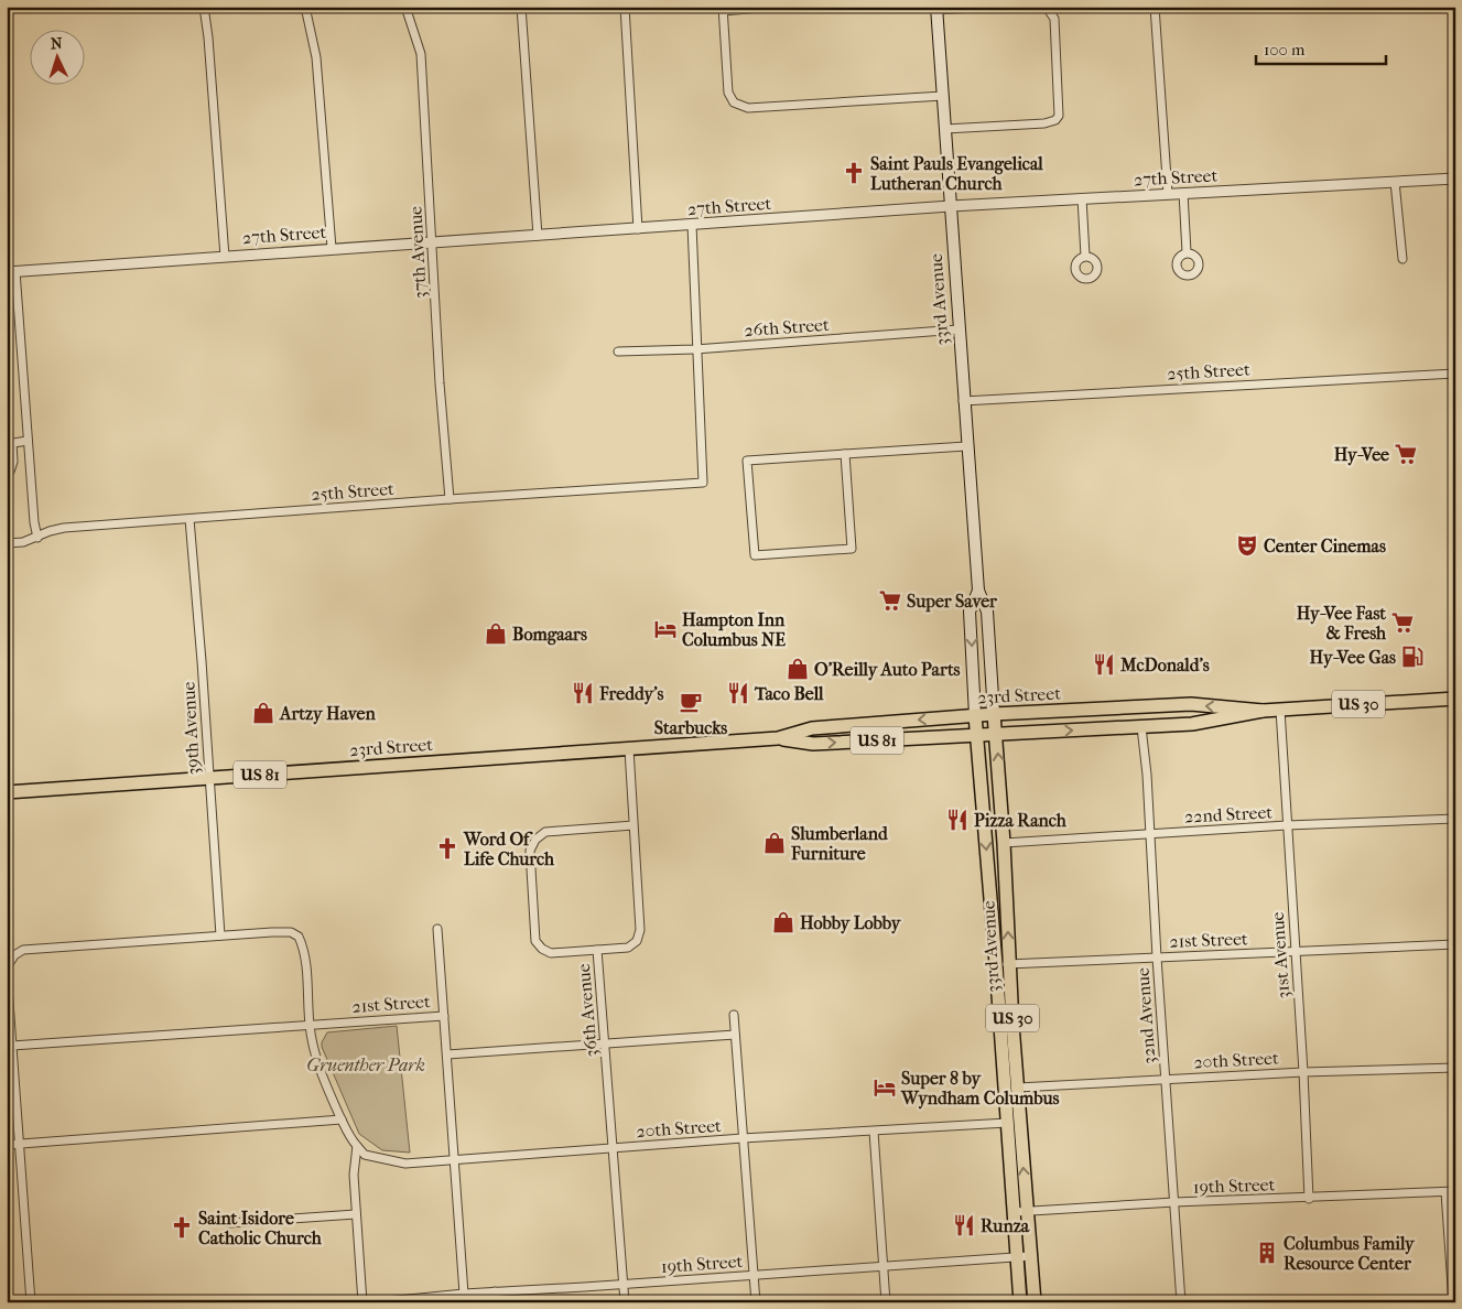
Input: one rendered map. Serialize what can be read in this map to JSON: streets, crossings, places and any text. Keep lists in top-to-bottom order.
{
  "streets": {
    "highway": [
      "33rd Avenue",
      "23rd Street",
      "US 30",
      "US 81"
    ],
    "street": [
      "27th Street",
      "37th Avenue",
      "26th Street",
      "25th Street",
      "39th Avenue",
      "22nd Street",
      "21st Street",
      "31st Avenue",
      "36th Avenue",
      "32nd Avenue",
      "20th Street",
      "19th Street"
    ]
  },
  "crossings": [
    ["27th Street", "37th Avenue"],
    ["27th Street", "33rd Avenue"],
    ["37th Avenue", "25th Street"],
    ["33rd Avenue", "26th Street"],
    ["33rd Avenue", "25th Street"],
    ["33rd Avenue", "23rd Street"],
    ["33rd Avenue", "22nd Street"],
    ["33rd Avenue", "21st Street"],
    ["33rd Avenue", "20th Street"],
    ["33rd Avenue", "19th Street"],
    ["26th Street", "25th Street"],
    ["25th Street", "39th Avenue"],
    ["23rd Street", "39th Avenue"],
    ["23rd Street", "31st Avenue"],
    ["23rd Street", "36th Avenue"],
    ["23rd Street", "32nd Avenue"],
    ["22nd Street", "31st Avenue"],
    ["22nd Street", "32nd Avenue"],
    ["21st Street", "31st Avenue"],
    ["21st Street", "32nd Avenue"],
    ["31st Avenue", "20th Street"],
    ["31st Avenue", "19th Street"],
    ["36th Avenue", "20th Street"],
    ["36th Avenue", "19th Street"],
    ["32nd Avenue", "20th Street"],
    ["32nd Avenue", "19th Street"]
  ],
  "parks": ["Gruenther Park"],
  "places": {
    "church": ["Saint Pauls Evangelical Lutheran Church", "Word Of Life Church", "Saint Isidore Catholic Church"],
    "supermarket": ["Hy-Vee", "Super Saver", "Hy-Vee Fast & Fresh"],
    "theatre": ["Center Cinemas"],
    "hotel": ["Hampton Inn Columbus NE", "Super 8 by Wyndham Columbus"],
    "shop": [
      "Bomgaars",
      "O'Reilly Auto Parts",
      "Artzy Haven",
      "Slumberland Furniture",
      "Hobby Lobby"
    ],
    "fuel station": ["Hy-Vee Gas"],
    "restaurant": [
      "McDonald's",
      "Freddy's",
      "Taco Bell",
      "Pizza Ranch",
      "Runza"
    ],
    "cafe": ["Starbucks"],
    "building": ["Columbus Family Resource Center"]
  },
  "scale_bar": "100 m",
  "north": "top"
}
